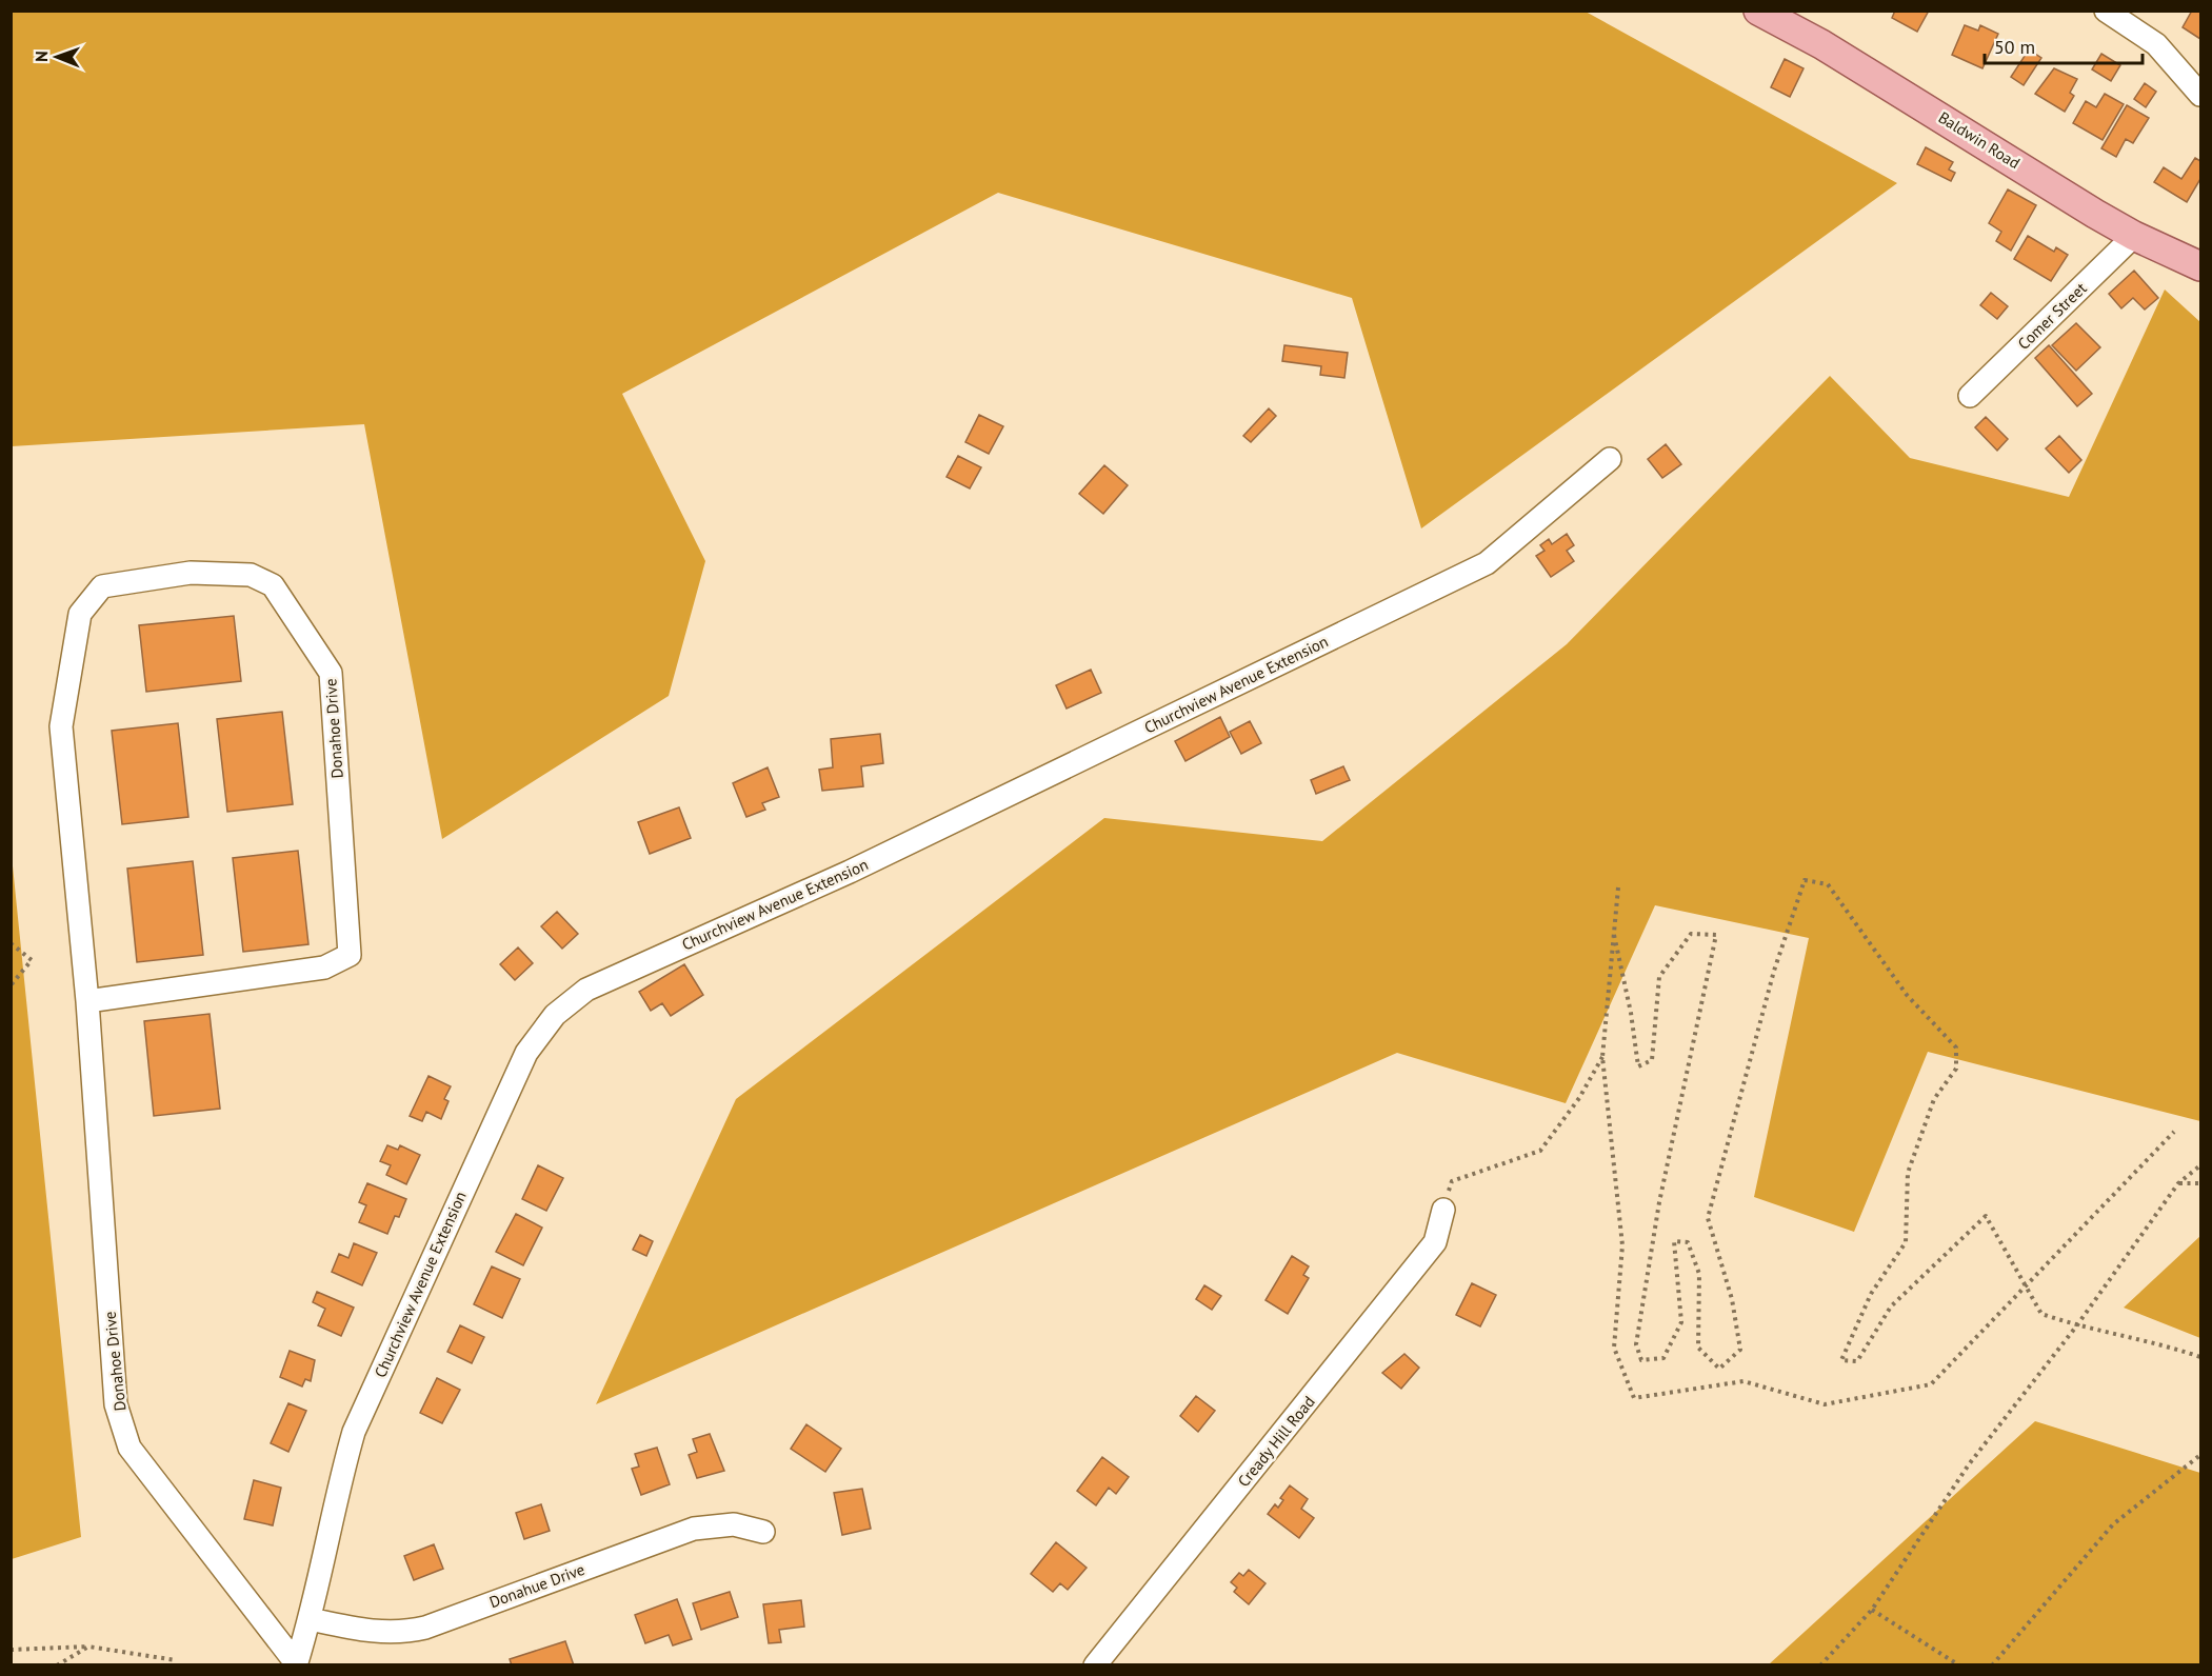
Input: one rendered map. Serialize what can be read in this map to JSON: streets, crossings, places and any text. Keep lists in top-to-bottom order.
{
  "streets": {
    "main road": ["Baldwin Road"],
    "street": [
      "Comer Street",
      "Churchview Avenue Extension",
      "Donahoe Drive",
      "Cready Hill Road",
      "Donahue Drive"
    ]
  },
  "crossings": [
    ["Baldwin Road", "Comer Street"],
    ["Churchview Avenue Extension", "Donahoe Drive"],
    ["Churchview Avenue Extension", "Donahue Drive"]
  ],
  "scale_bar": "50 m",
  "north": "left"
}
